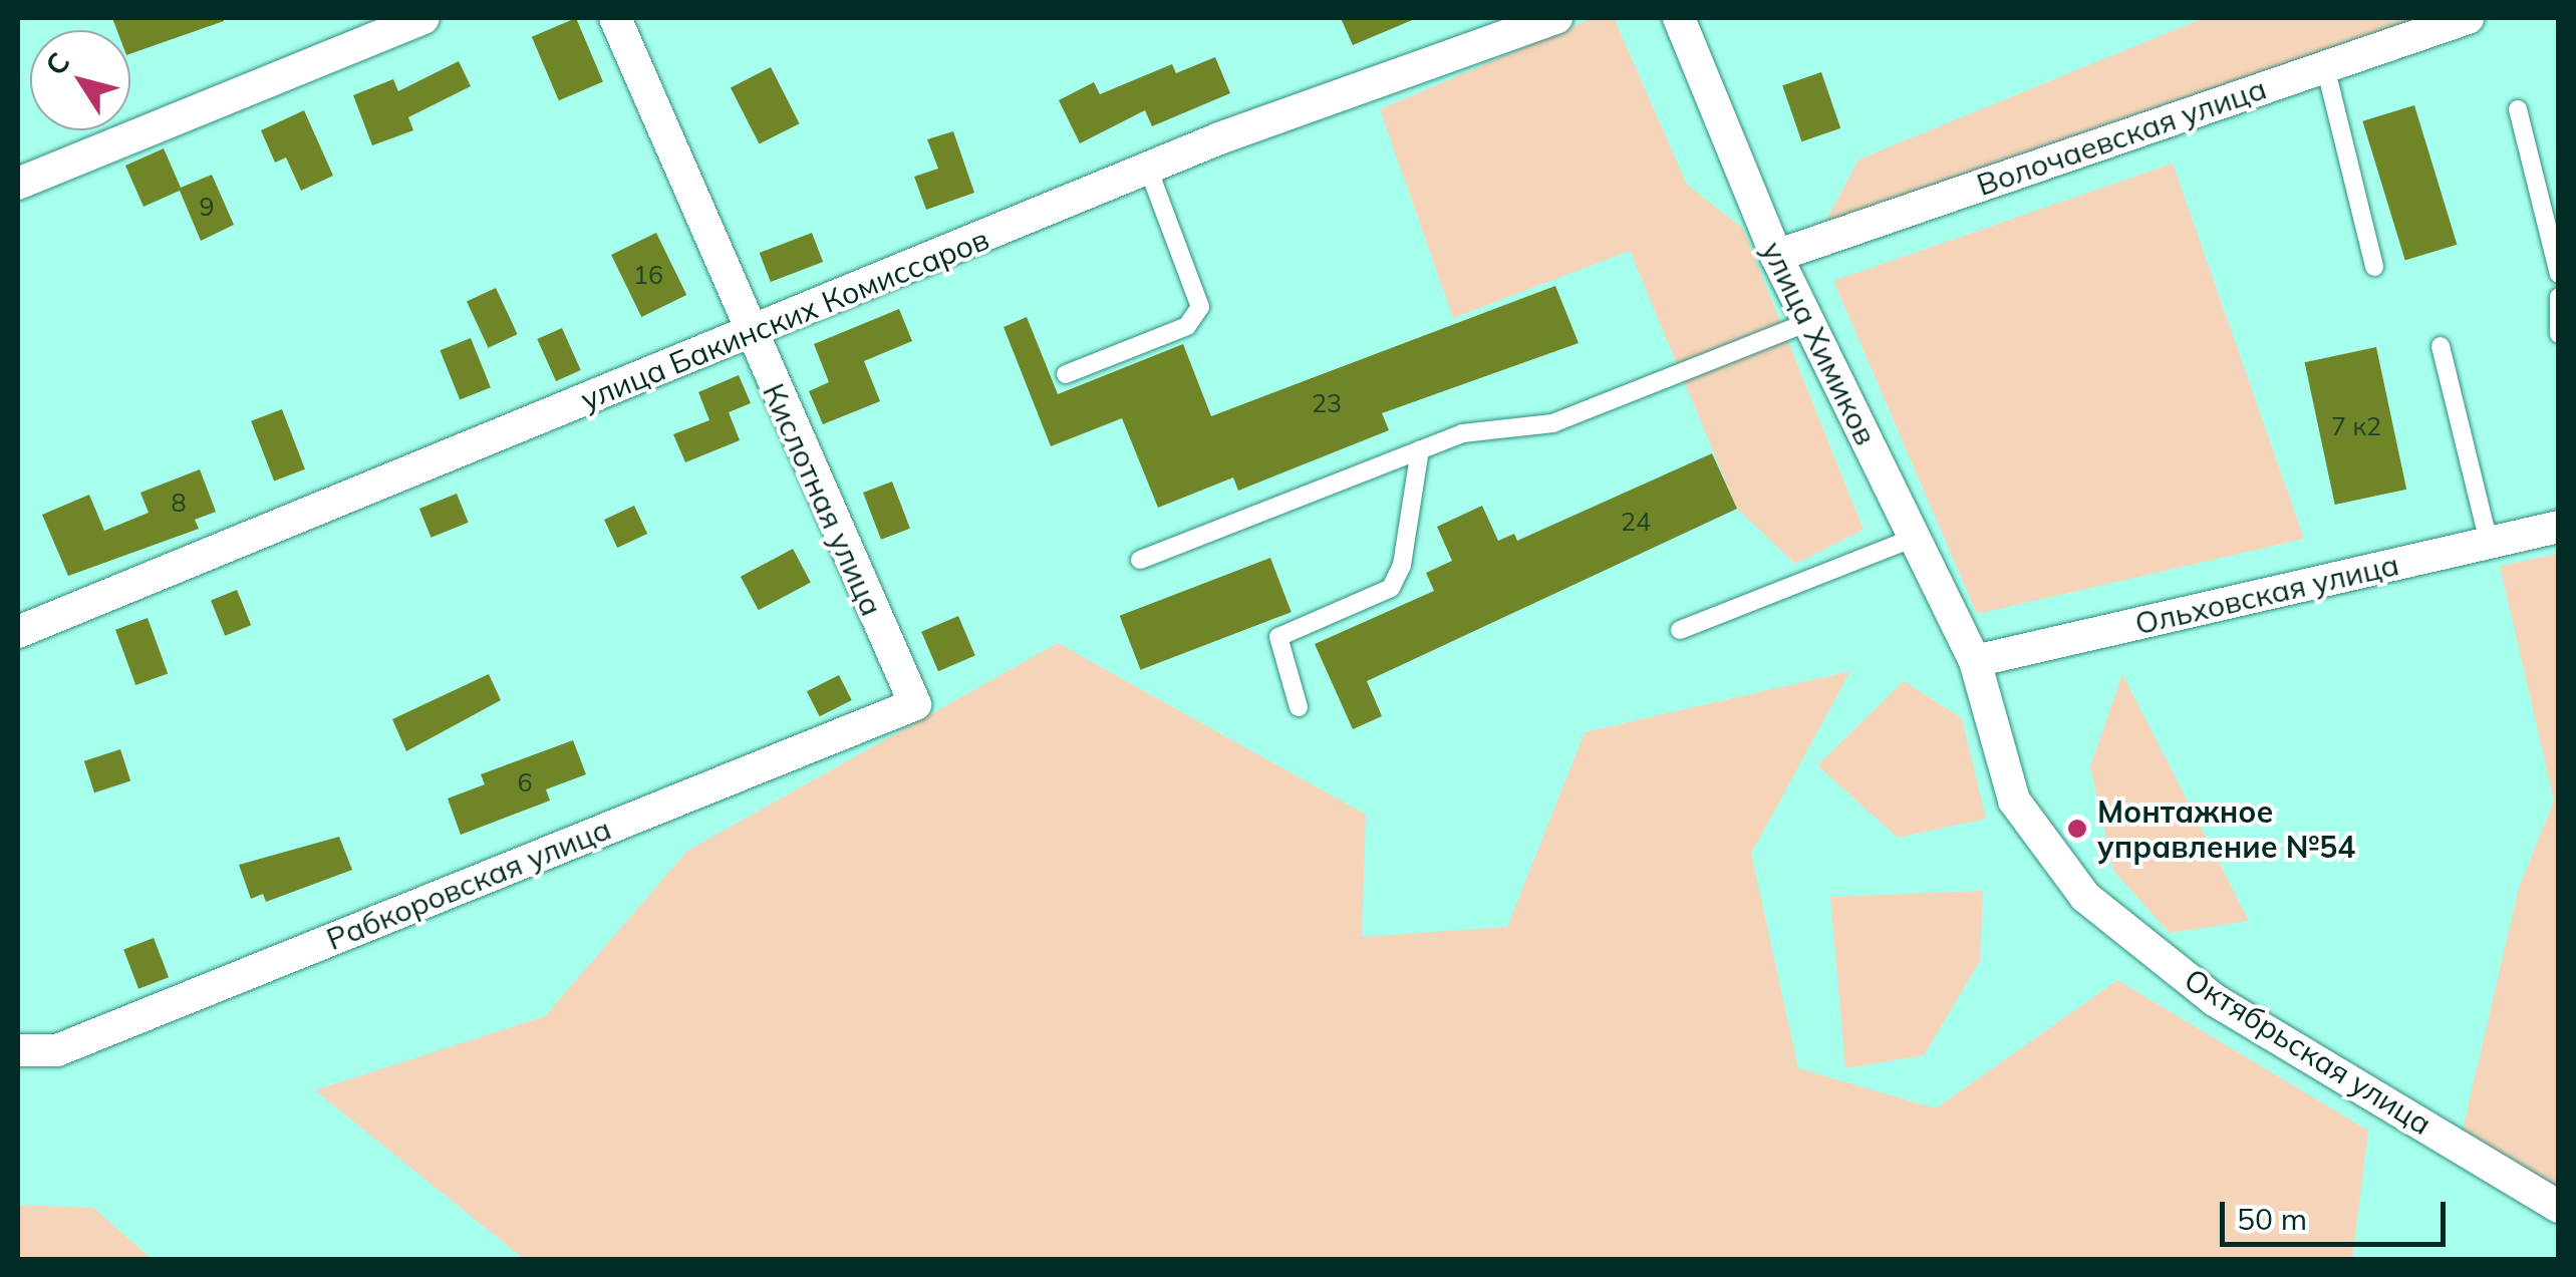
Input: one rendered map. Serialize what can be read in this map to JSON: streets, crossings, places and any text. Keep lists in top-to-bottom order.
{
  "streets": {
    "street": [
      "Волочаевская улица",
      "улица Бакинских Комиссаров",
      "улица Химиков",
      "Кислотная улица",
      "Ольховская улица",
      "Рабкоровская улица",
      "Октябрьская улица"
    ]
  },
  "crossings": [
    ["Волочаевская улица", "улица Химиков"],
    ["улица Бакинских Комиссаров", "Кислотная улица"],
    ["улица Химиков", "Ольховская улица"],
    ["улица Химиков", "Октябрьская улица"],
    ["Кислотная улица", "Рабкоровская улица"],
    ["Ольховская улица", "Октябрьская улица"]
  ],
  "places": ["Монтажное управление №54"],
  "house_numbers": [
    "9",
    "16",
    "23",
    "7 к2",
    "8",
    "24",
    "6"
  ],
  "scale_bar": "50 m",
  "north": "top left"
}
